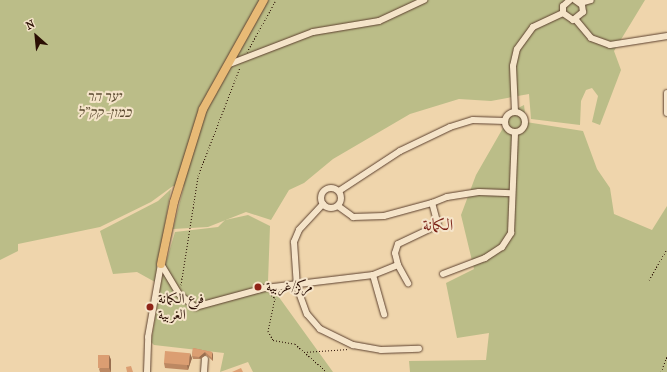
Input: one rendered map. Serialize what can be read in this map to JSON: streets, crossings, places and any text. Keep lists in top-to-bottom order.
{
  "districts": ["الكمانة"],
  "parks": ["יער הר כמון- קק\"ל"],
  "places": ["مركز/غربية", "فرع الكمانة الغربية"],
  "north": "top left"
}
